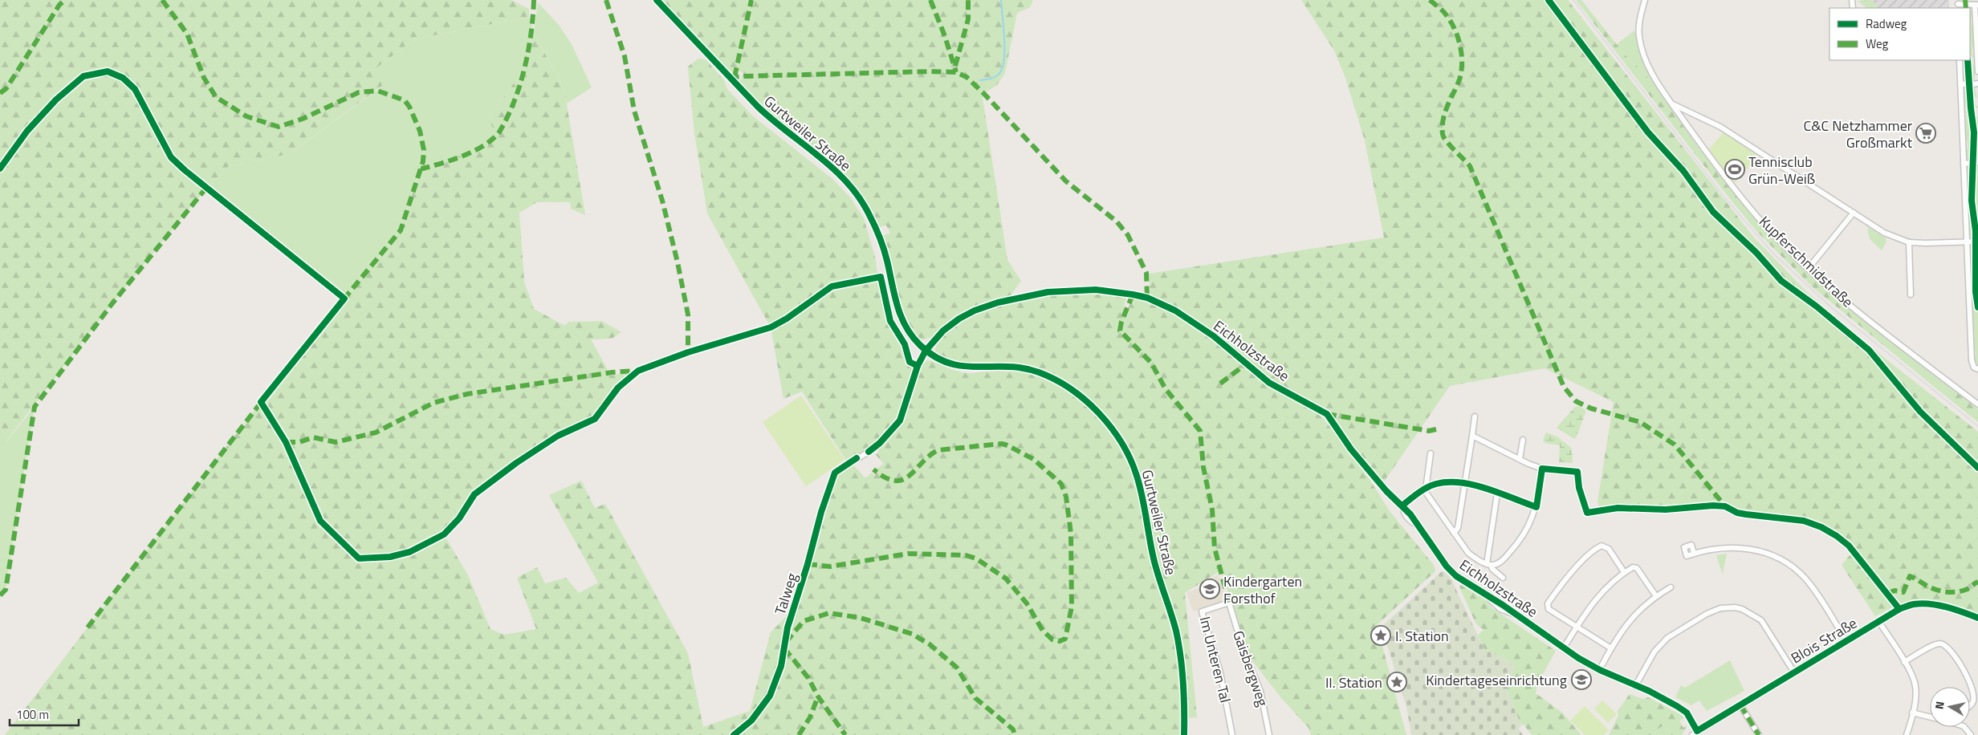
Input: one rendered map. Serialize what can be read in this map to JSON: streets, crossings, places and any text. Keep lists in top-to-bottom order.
{
  "streets": {
    "main road": ["Gurtweiler Straße"],
    "street": [
      "Kupferschmidstraße",
      "Eichholzstraße",
      "Talweg",
      "Blois Straße",
      "Im Unteren Tal",
      "Gaisbergweg"
    ]
  },
  "crossings": [
    ["Gurtweiler Straße", "Eichholzstraße"],
    ["Gurtweiler Straße", "Talweg"],
    ["Eichholzstraße", "Talweg"],
    ["Eichholzstraße", "Blois Straße"],
    ["Im Unteren Tal", "Gaisbergweg"]
  ],
  "places": {
    "supermarket": ["C&C Netzhammer Großmarkt"],
    "sports": ["Tennisclub Grün-Weiß"],
    "school or university": ["Kindergarten Forsthof", "Kindertageseinrichtung"],
    "place": ["I. Station", "II. Station"]
  },
  "legend": ["Radweg", "Weg"],
  "scale_bar": "100 m",
  "north": "left"
}
